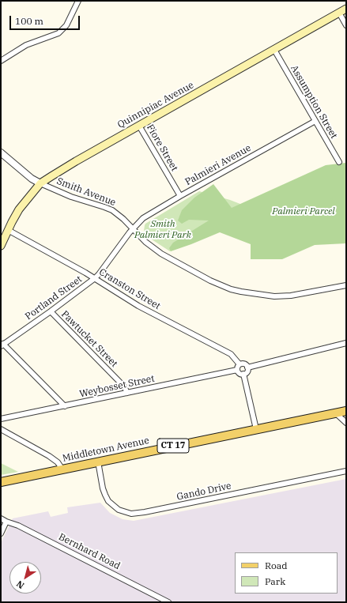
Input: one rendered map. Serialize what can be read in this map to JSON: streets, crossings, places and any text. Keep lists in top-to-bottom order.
{
  "streets": {
    "main road": ["Quinnipiac Avenue", "CT 17", "Middletown Avenue"],
    "street": [
      "Assumption Street",
      "Fiore Street",
      "Palmieri Avenue",
      "Smith Avenue",
      "Cranston Street",
      "Portland Street",
      "Pawtucket Street",
      "Weybosset Street",
      "Gando Drive",
      "Bernhard Road"
    ]
  },
  "crossings": [
    ["Assumption Street", "Quinnipiac Avenue"],
    ["Assumption Street", "Palmieri Avenue"],
    ["Quinnipiac Avenue", "Fiore Street"],
    ["Quinnipiac Avenue", "Smith Avenue"],
    ["Quinnipiac Avenue", "Cranston Street"],
    ["Fiore Street", "Palmieri Avenue"],
    ["Palmieri Avenue", "Smith Avenue"],
    ["Palmieri Avenue", "Portland Street"],
    ["Smith Avenue", "Portland Street"],
    ["Cranston Street", "Portland Street"],
    ["Cranston Street", "Weybosset Street"],
    ["Portland Street", "Pawtucket Street"],
    ["Pawtucket Street", "Weybosset Street"],
    ["Middletown Avenue", "Gando Drive"]
  ],
  "parks": ["Palmieri Parcel", "Smith Palmieri Park"],
  "legend": ["Road", "Park"],
  "scale_bar": "100 m",
  "north": "bottom left"
}
